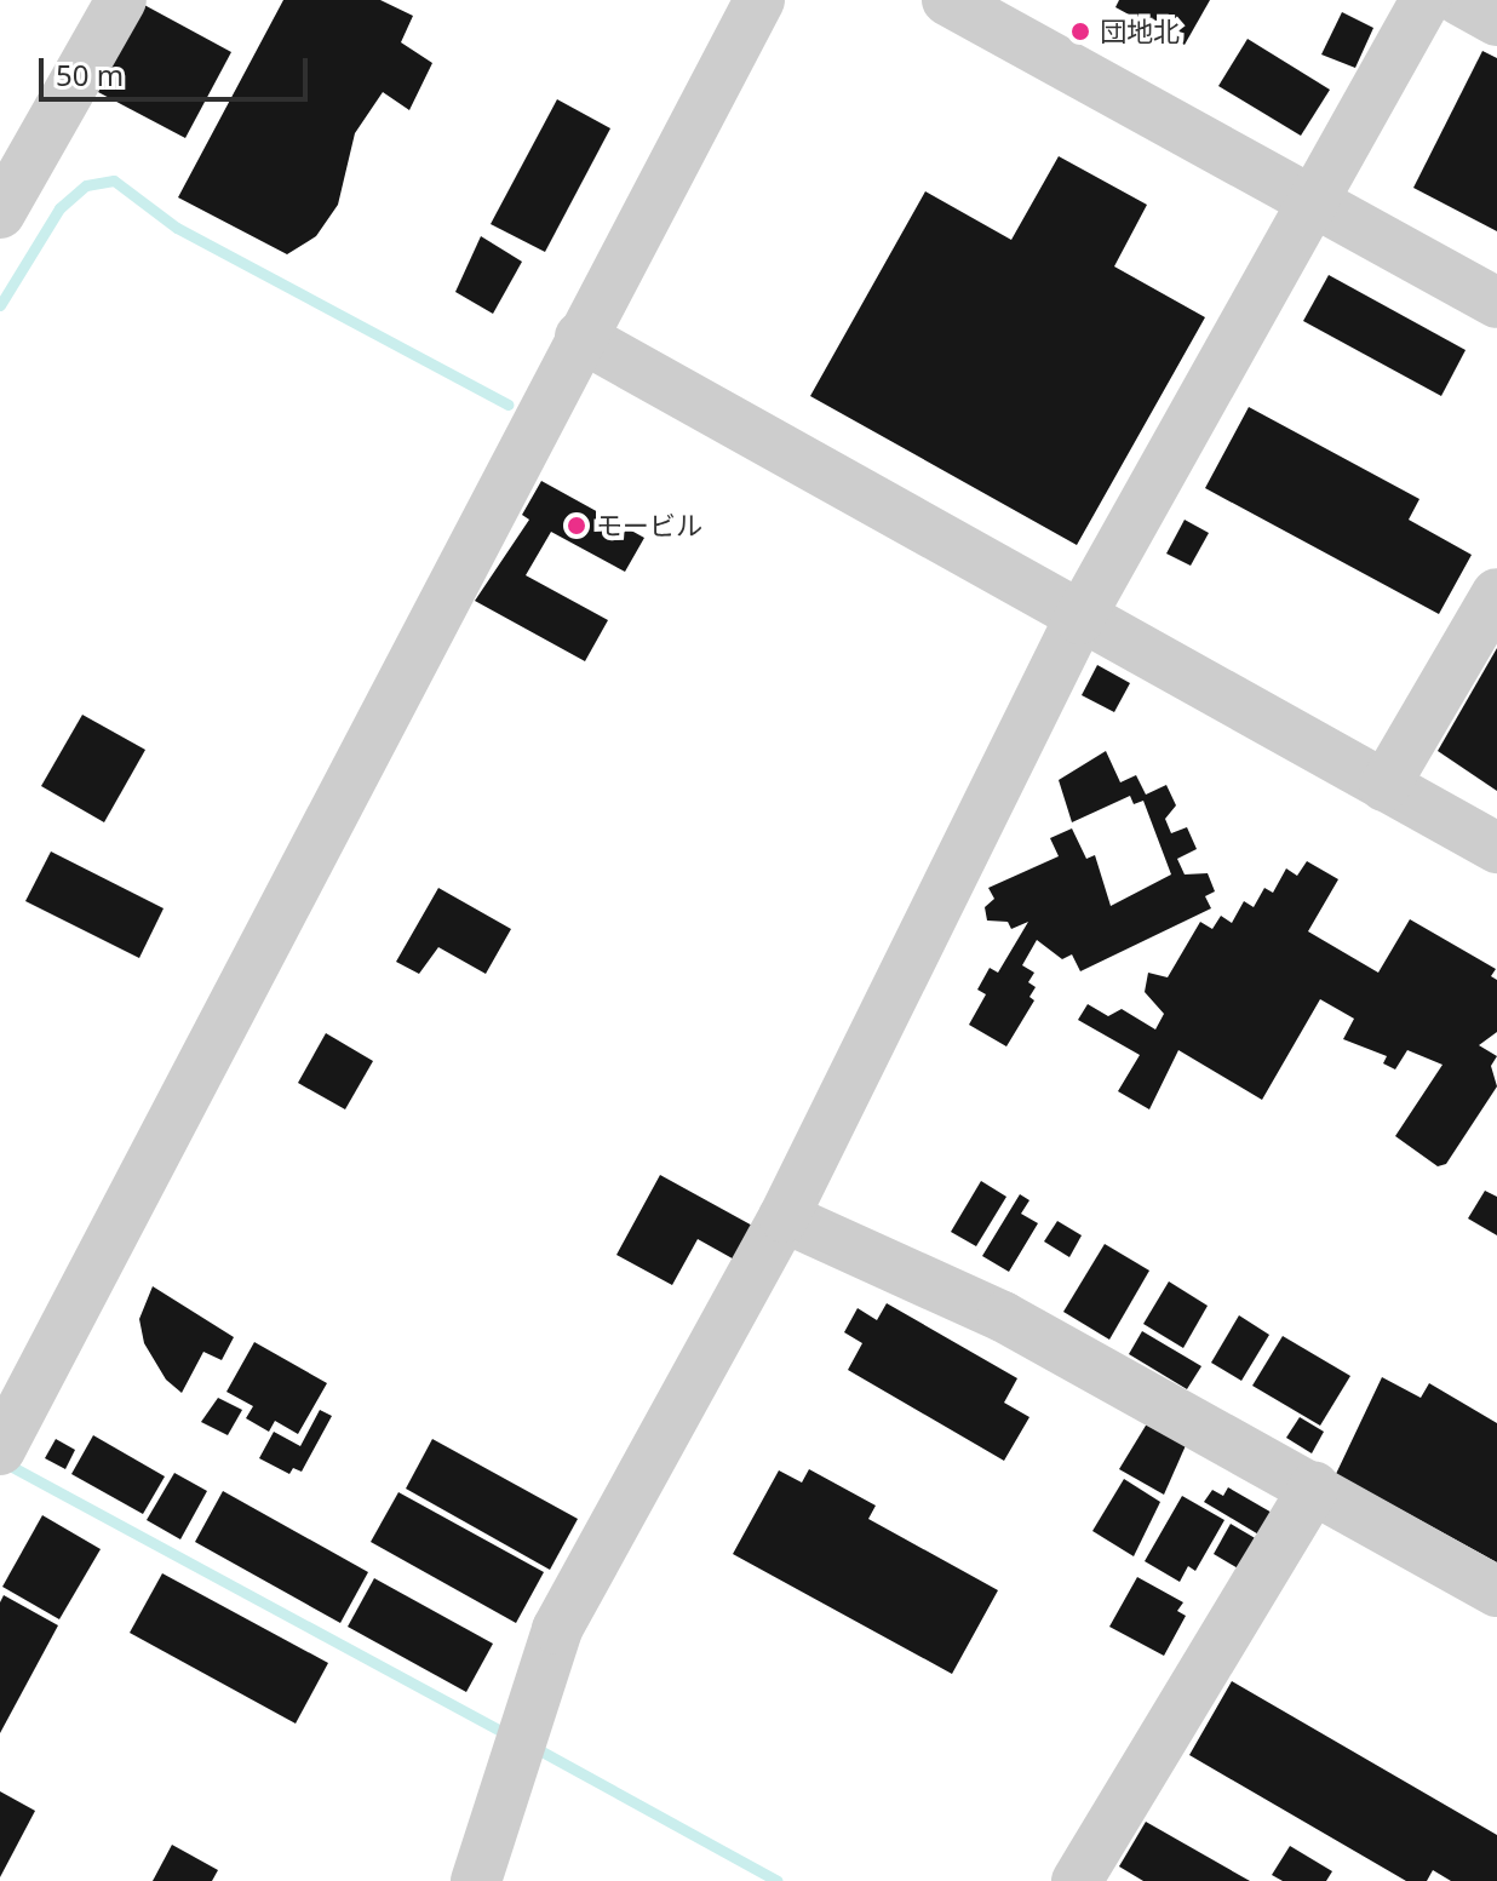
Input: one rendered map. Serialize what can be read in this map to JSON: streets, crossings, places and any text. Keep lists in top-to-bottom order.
{
  "places": ["団地北", "モービル"],
  "scale_bar": "50 m"
}
